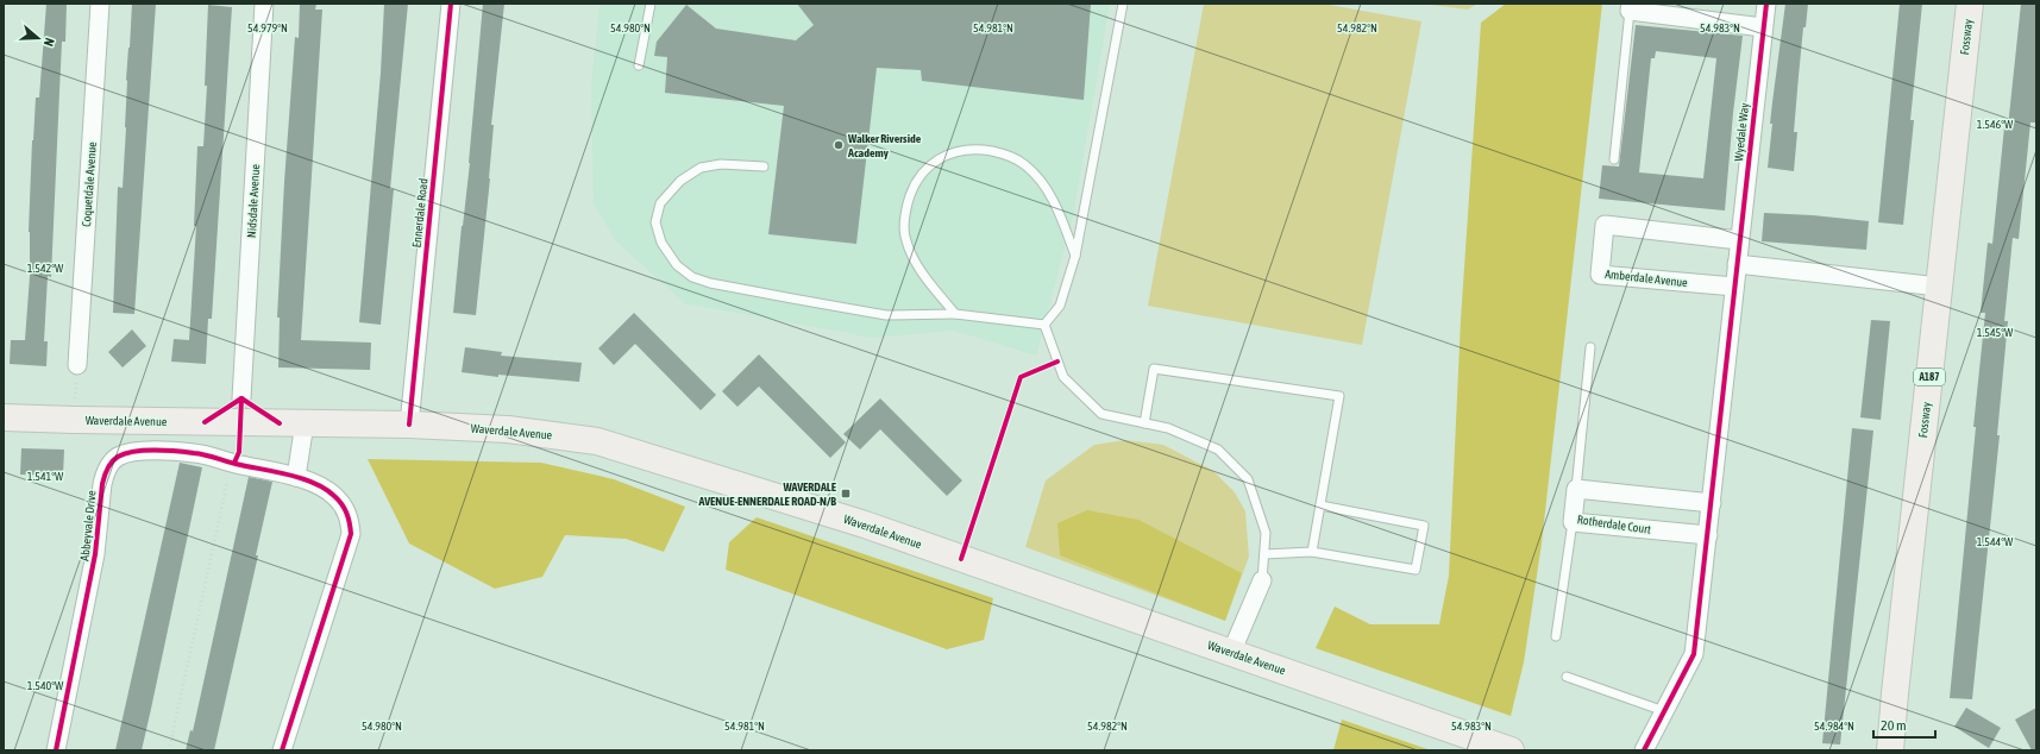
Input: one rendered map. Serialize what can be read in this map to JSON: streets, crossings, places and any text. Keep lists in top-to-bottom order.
{
  "streets": {
    "main road": ["Fossway", "A187", "Waverdale Avenue"],
    "street": [
      "Wyedale Way",
      "Coquetdale Avenue",
      "Nidsdale Avenue",
      "Ennerdale Road",
      "Amberdale Avenue",
      "Rotherdale Court",
      "Abbeyvale Drive"
    ]
  },
  "crossings": [
    ["Wyedale Way", "Amberdale Avenue"],
    ["Wyedale Way", "Rotherdale Court"],
    ["Ennerdale Road", "Waverdale Avenue"]
  ],
  "places": {
    "other": ["Walker Riverside Academy"],
    "transit": ["WAVERDALE AVENUE-ENNERDALE ROAD-N/B"]
  },
  "scale_bar": "20 m",
  "north": "right",
  "coordinates": [
    "54.979°N",
    "54.980°N",
    "54.981°N",
    "54.982°N",
    "54.983°N",
    "1.546°W",
    "1.542°W",
    "1.545°W",
    "1.541°W",
    "1.544°W",
    "1.540°W",
    "54.984°N"
  ]
}
